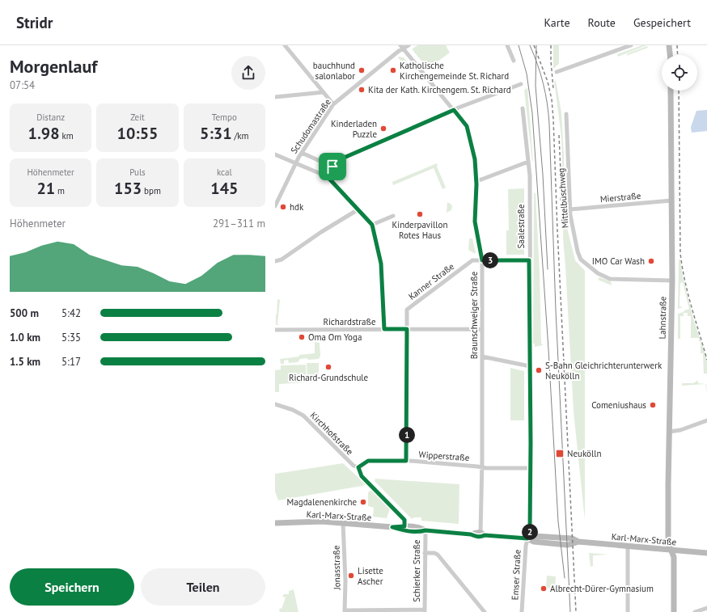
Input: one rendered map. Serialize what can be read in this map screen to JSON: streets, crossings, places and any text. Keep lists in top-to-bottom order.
{
  "streets": {
    "street": [
      "Schudomastraße",
      "Mierstraße",
      "Mittelbuschweg",
      "Saalestraße",
      "Kanner Straße",
      "Braunschweiger Straße",
      "Lahnstraße",
      "Richardstraße",
      "Kirchhofstraße",
      "Wipperstraße",
      "Karl-Marx-Straße",
      "Jonasstraße",
      "Schierker Straße",
      "Emser Straße"
    ]
  },
  "crossings": [
    ["Schudomastraße", "Braunschweiger Straße"],
    ["Mierstraße", "Mittelbuschweg"],
    ["Mierstraße", "Lahnstraße"],
    ["Mittelbuschweg", "Lahnstraße"],
    ["Saalestraße", "Kanner Straße"],
    ["Saalestraße", "Wipperstraße"],
    ["Saalestraße", "Karl-Marx-Straße"],
    ["Saalestraße", "Emser Straße"],
    ["Kanner Straße", "Braunschweiger Straße"],
    ["Kanner Straße", "Richardstraße"],
    ["Kanner Straße", "Wipperstraße"],
    ["Braunschweiger Straße", "Richardstraße"],
    ["Braunschweiger Straße", "Wipperstraße"],
    ["Braunschweiger Straße", "Karl-Marx-Straße"],
    ["Lahnstraße", "Karl-Marx-Straße"],
    ["Kirchhofstraße", "Wipperstraße"],
    ["Kirchhofstraße", "Karl-Marx-Straße"],
    ["Karl-Marx-Straße", "Jonasstraße"],
    ["Karl-Marx-Straße", "Schierker Straße"],
    ["Karl-Marx-Straße", "Emser Straße"]
  ],
  "places": {
    "other": [
      "bauchhund salonlabor",
      "Katholische Kirchengemeinde St. Richard",
      "Kita der Kath. Kirchengem. St. Richard",
      "Kinderladen Puzzle",
      "hdk",
      "Kinderpavillon Rotes Haus",
      "IMO Car Wash",
      "Oma Om Yoga",
      "Richard-Grundschule",
      "S-Bahn Gleichrichterunterwerk Neukölln",
      "Comeniushaus",
      "Magdalenenkirche",
      "Lisette Ascher",
      "Albrecht-Dürer-Gymnasium"
    ],
    "transit": ["Neukölln"]
  },
  "page": {
    "header": "Stridr",
    "nav": ["Karte", "Route", "Gespeichert"],
    "heading": ["Morgenlauf", "07:54"],
    "stats": [
      ["Distanz", "1.98 km"],
      ["Zeit", "10:55"],
      ["Tempo", "5:31 /km"],
      ["Höhenmeter", "21 m"],
      ["Puls", "153 bpm"],
      ["kcal", "145"]
    ],
    "chart": ["Höhenmeter", "291–311 m"],
    "pins": ["3", "1", "2"],
    "list": [
      {
        "name": "500 m",
        "note": "5:42"
      },
      {
        "name": "1.0 km",
        "note": "5:35"
      },
      {
        "name": "1.5 km",
        "note": "5:17"
      }
    ],
    "buttons": ["Speichern", "Teilen"]
  }
}
